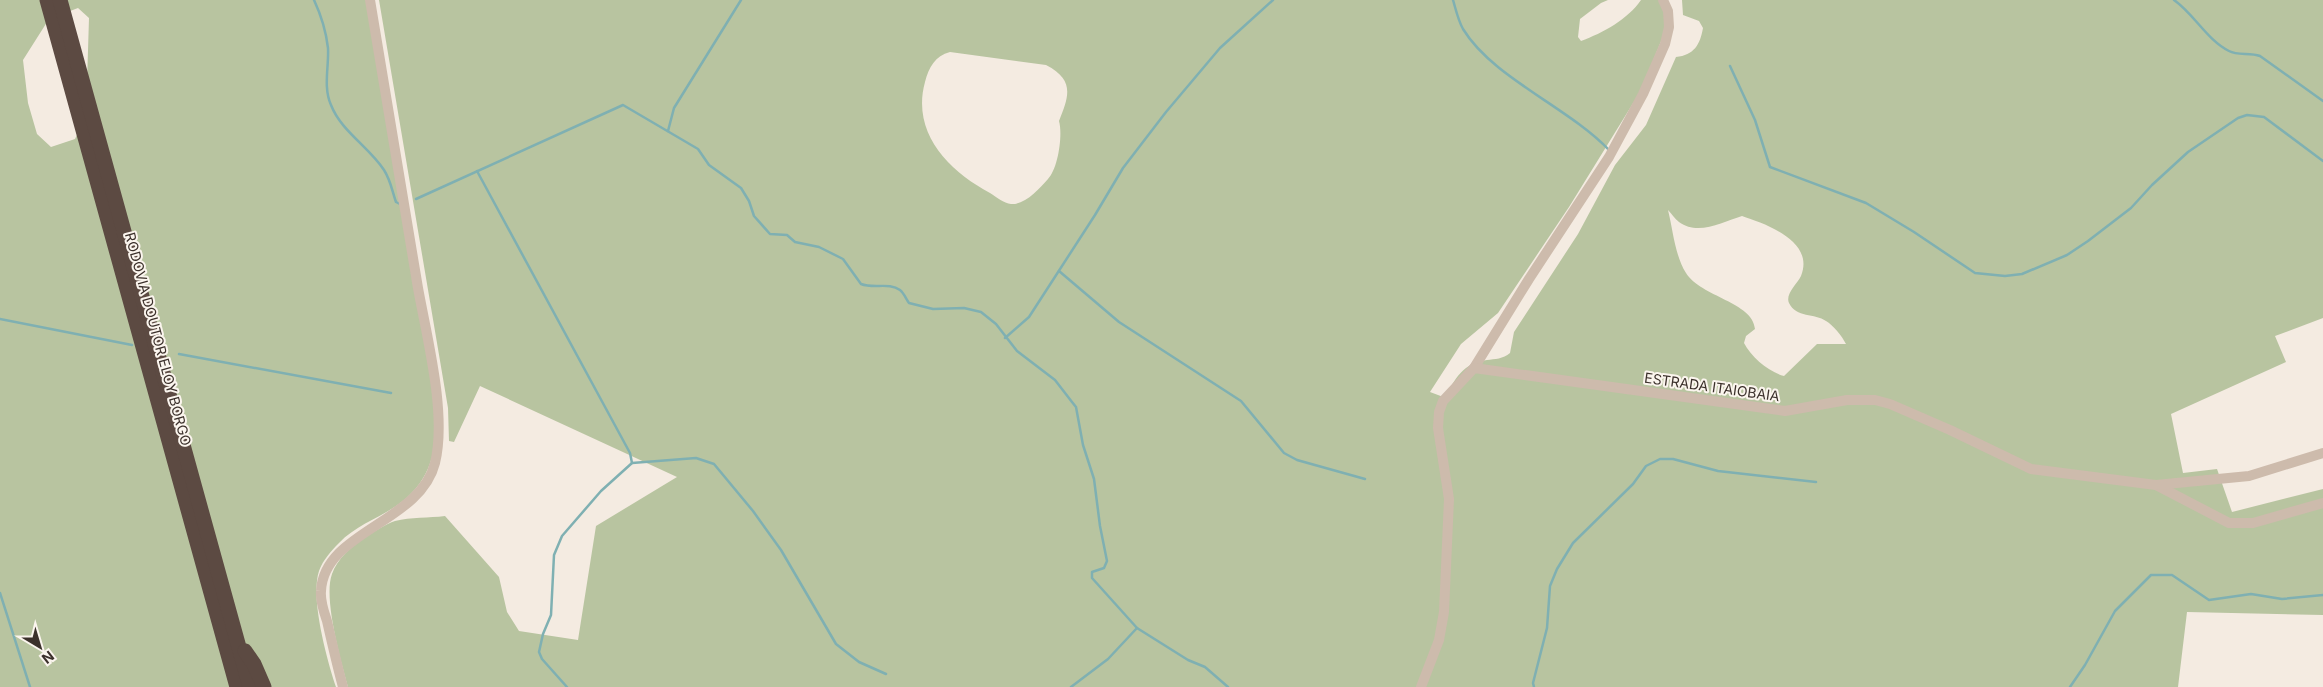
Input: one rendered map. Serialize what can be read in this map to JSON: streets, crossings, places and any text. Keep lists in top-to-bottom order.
{
  "streets": {
    "highway": ["RODOVIA DOUTOR ELOY BORGO"],
    "street": ["ESTRADA ITAIOBAIA"]
  },
  "north": "bottom right"
}
